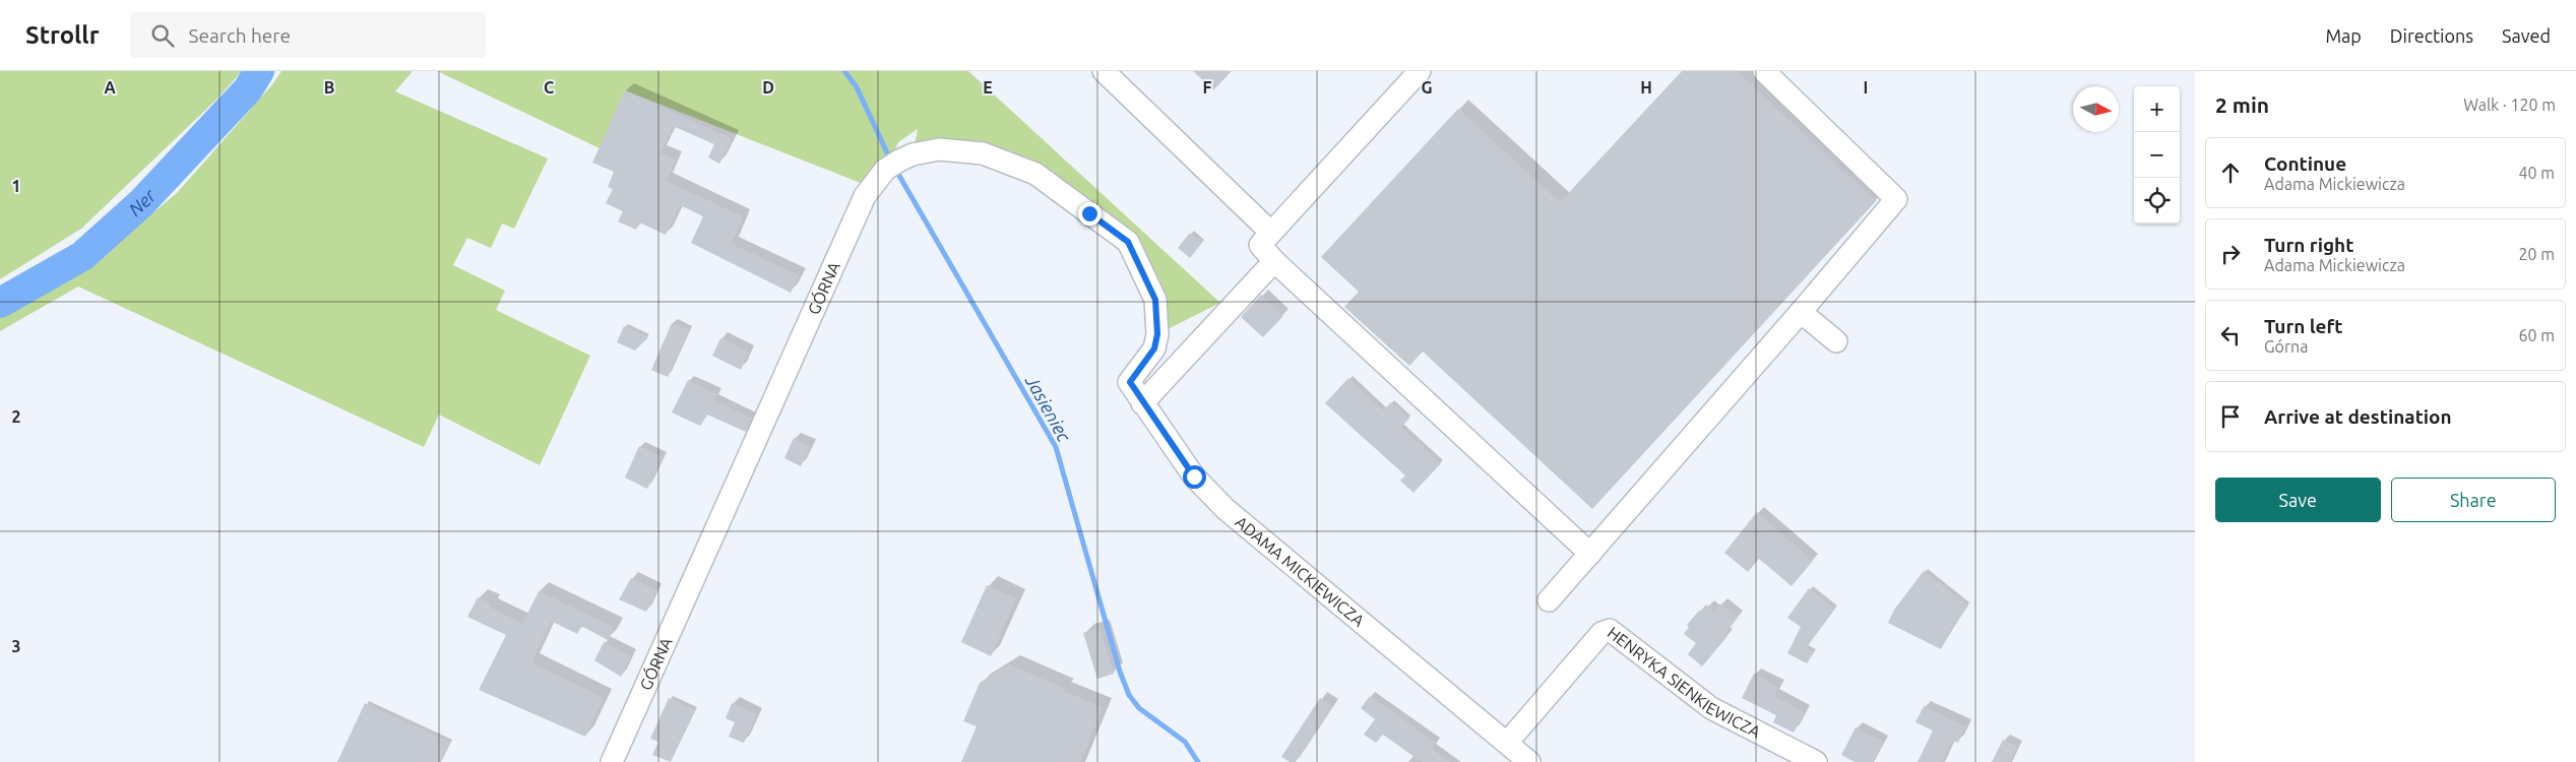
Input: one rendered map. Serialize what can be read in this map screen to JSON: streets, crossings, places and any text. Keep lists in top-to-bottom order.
{
  "streets": {
    "street": ["GÓRNA", "ADAMA MICKIEWICZA", "HENRYKA SIENKIEWICZA"]
  },
  "crossings": [
    ["GÓRNA", "ADAMA MICKIEWICZA"],
    ["ADAMA MICKIEWICZA", "HENRYKA SIENKIEWICZA"]
  ],
  "water": ["Ner", "Jasieniec"],
  "north": "right",
  "page": {
    "header": "Strollr",
    "search": "Search here",
    "nav": ["Map", "Directions", "Saved"],
    "heading": ["2 min", "Walk · 120 m"],
    "map_buttons": ["+", "−"],
    "list": [
      ["Continue", "Adama Mickiewicza", "40 m"],
      ["Turn right", "Adama Mickiewicza", "20 m"],
      ["Turn left", "Górna", "60 m"],
      "Arrive at destination"
    ],
    "buttons": ["Save", "Share"]
  },
  "grid": {
    "columns": [
      "A",
      "B",
      "C",
      "D",
      "E",
      "F",
      "G",
      "H",
      "I"
    ],
    "rows": ["1", "2", "3"]
  }
}
